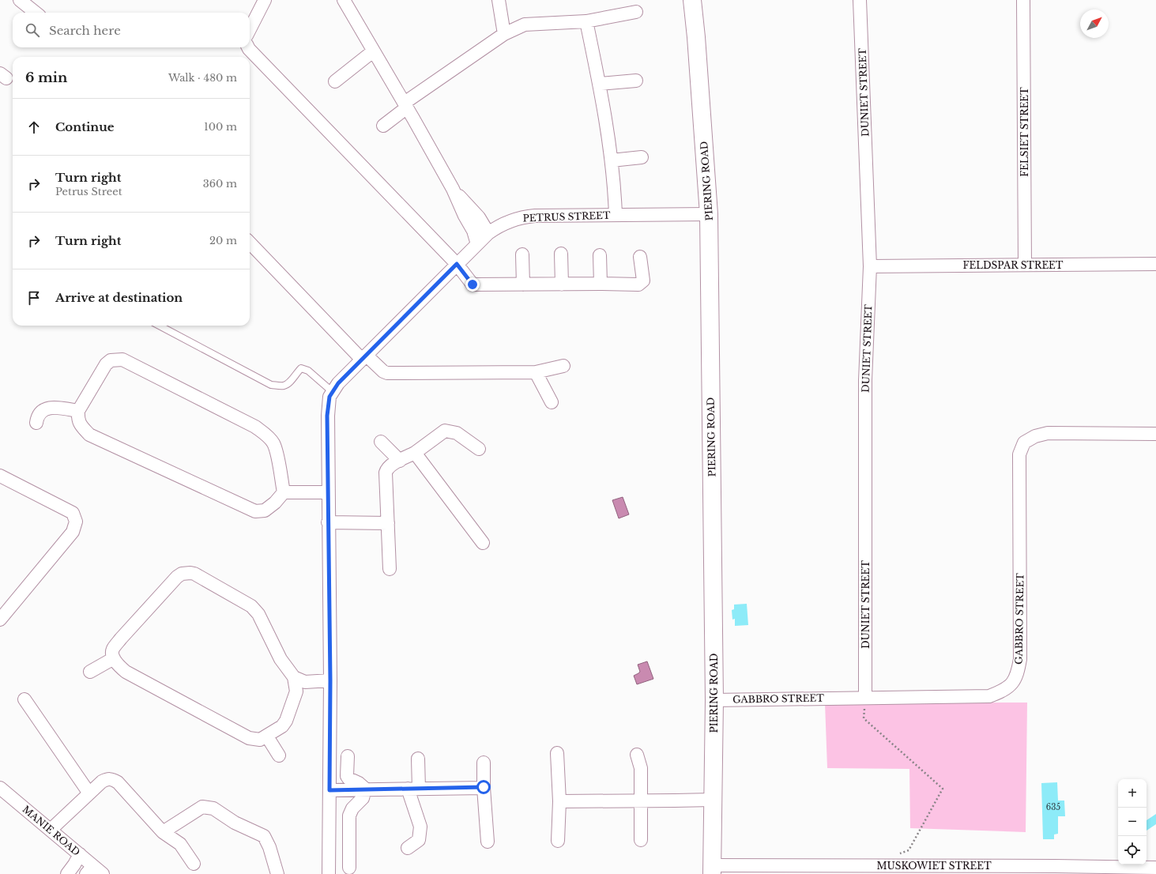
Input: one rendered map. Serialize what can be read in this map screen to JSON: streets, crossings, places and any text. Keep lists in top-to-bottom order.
{
  "streets": {
    "street": [
      "DUNIET STREET",
      "FELSIET STREET",
      "PIERING ROAD",
      "PETRUS STREET",
      "FELDSPAR STREET",
      "GABBRO STREET",
      "MANIE ROAD",
      "MUSKOWIET STREET"
    ]
  },
  "crossings": [
    ["DUNIET STREET", "FELDSPAR STREET"],
    ["DUNIET STREET", "GABBRO STREET"],
    ["FELSIET STREET", "FELDSPAR STREET"],
    ["PIERING ROAD", "PETRUS STREET"],
    ["PIERING ROAD", "GABBRO STREET"],
    ["PIERING ROAD", "MUSKOWIET STREET"]
  ],
  "house_numbers": ["635"],
  "north": "top right",
  "page": {
    "search": "Search here",
    "heading": ["6 min", "Walk · 480 m"],
    "list": [
      ["Continue", "100 m"],
      ["Turn right", "Petrus Street", "360 m"],
      ["Turn right", "20 m"],
      "Arrive at destination"
    ],
    "map_buttons": ["+", "−"]
  }
}
